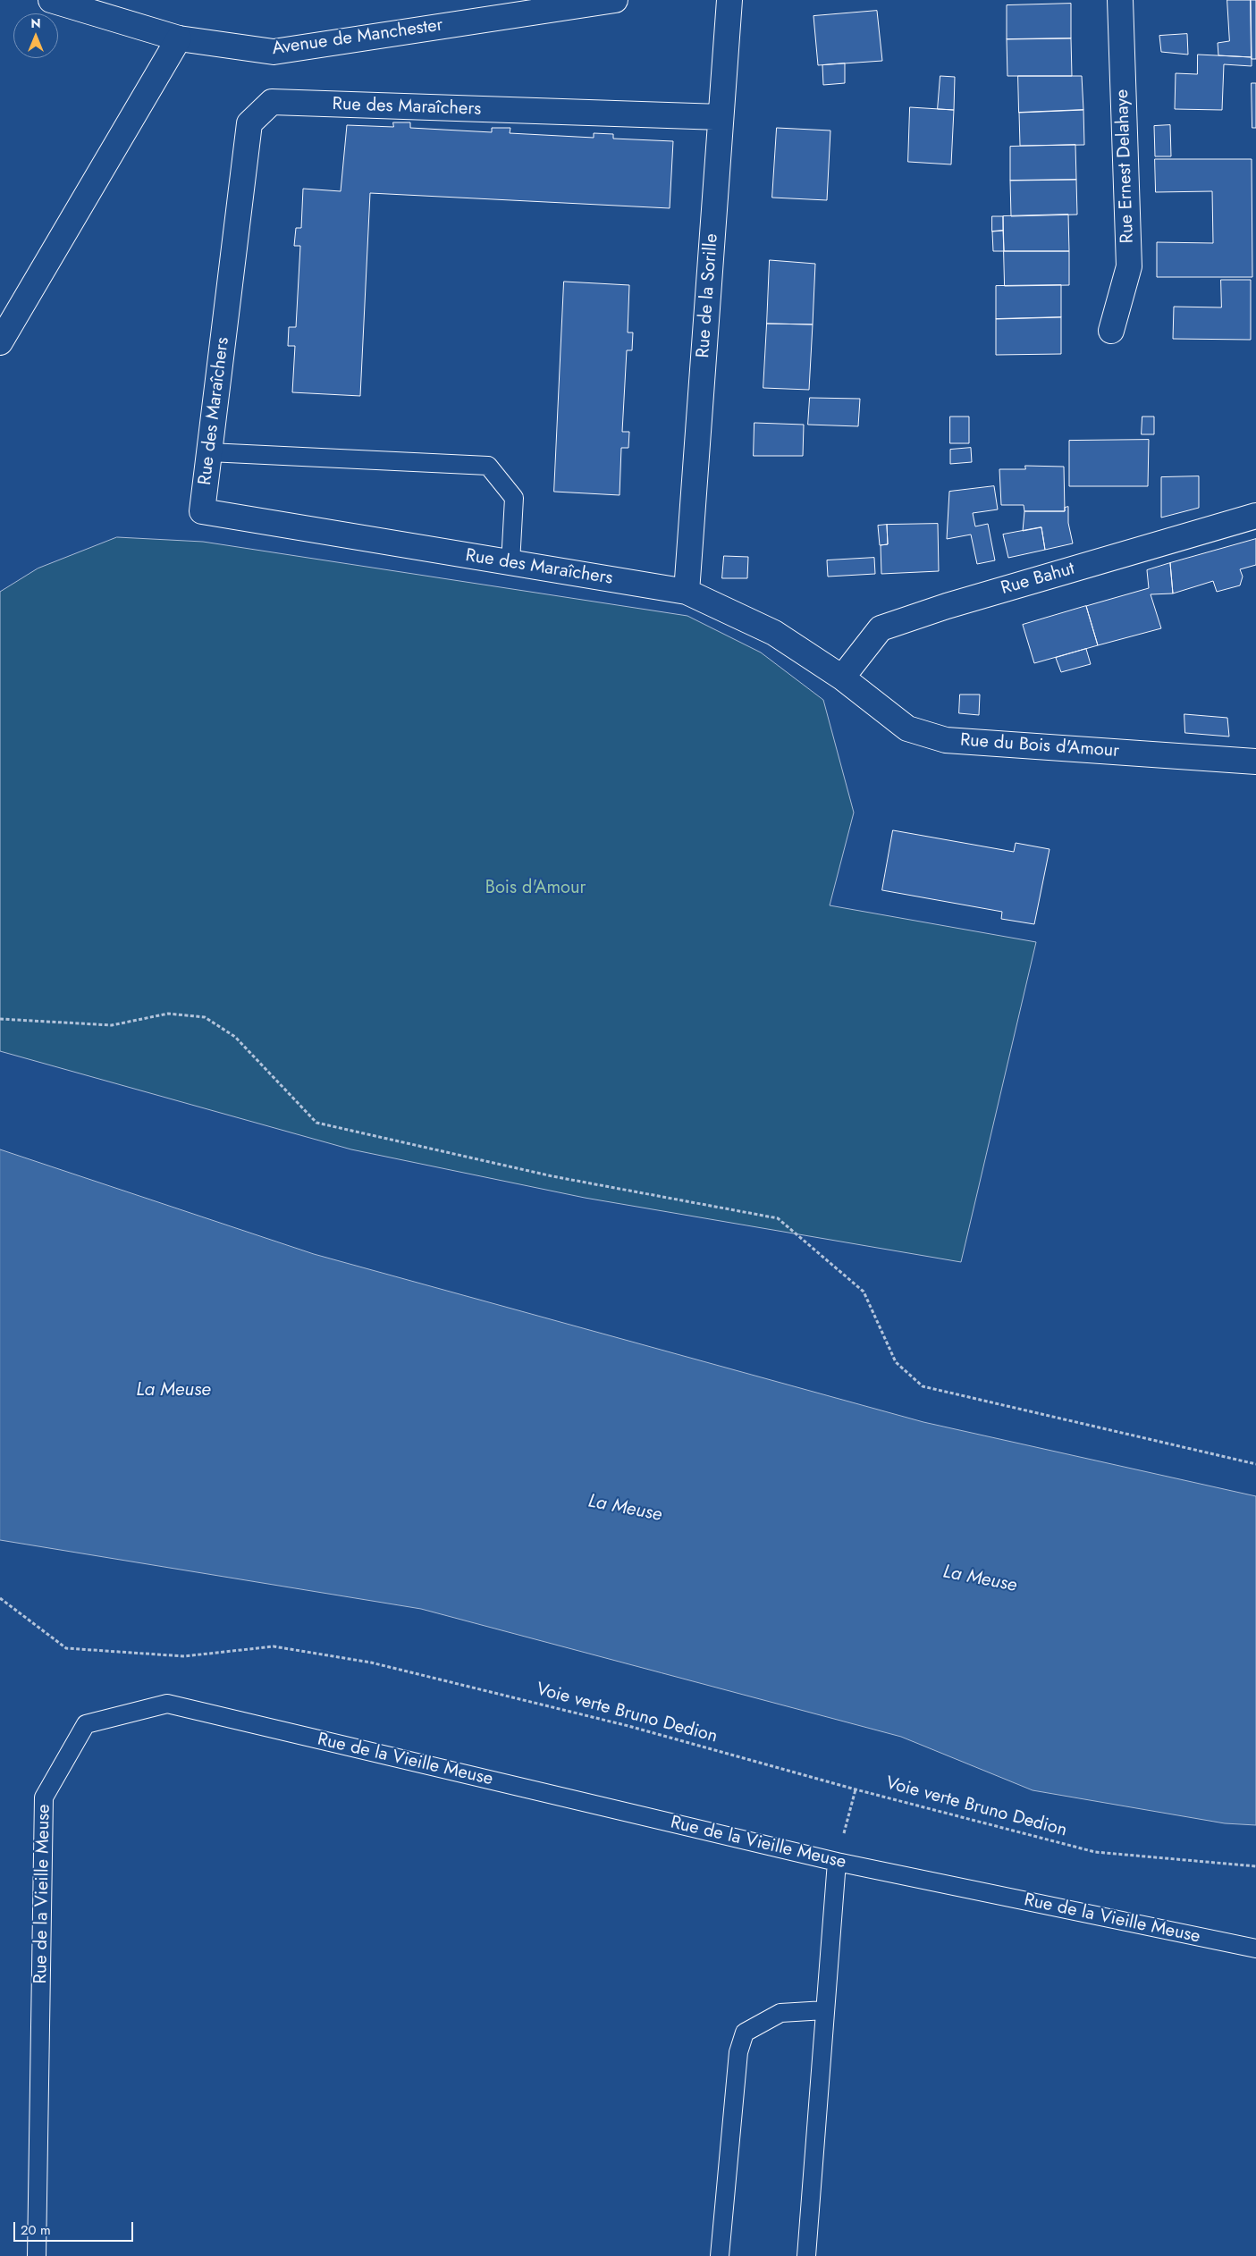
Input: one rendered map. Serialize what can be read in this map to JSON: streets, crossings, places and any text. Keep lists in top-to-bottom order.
{
  "streets": {
    "main road": [
      "Avenue de Manchester",
      "Rue des Maraîchers",
      "Rue Ernest Delahaye",
      "Rue de la Sorille",
      "Rue Bahut",
      "Rue du Bois d'Amour"
    ],
    "lane": ["Rue de la Vieille Meuse"],
    "path": ["Voie verte Bruno Dedion"]
  },
  "crossings": [
    ["Rue des Maraîchers", "Rue de la Sorille"],
    ["Rue des Maraîchers", "Rue Bahut"],
    ["Rue des Maraîchers", "Rue du Bois d'Amour"],
    ["Rue Bahut", "Rue du Bois d'Amour"]
  ],
  "water": ["La Meuse"],
  "parks": ["Bois d'Amour"],
  "scale_bar": "20 m",
  "north": "top"
}
